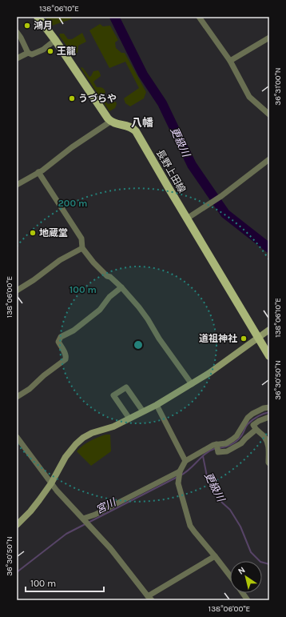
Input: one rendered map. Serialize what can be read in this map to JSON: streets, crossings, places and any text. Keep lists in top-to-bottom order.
{
  "streets": {
    "main road": ["長野上田線"]
  },
  "districts": ["八幡"],
  "water": ["更級川", "宮川"],
  "places": [
    "鴻月",
    "王龍",
    "うづらや",
    "地蔵堂",
    "道祖神社"
  ],
  "scale_bar": "100 m",
  "north": "top left",
  "coordinates": [
    "138°06'10\"E",
    "36°31'00\"N",
    "138°06'00\"E",
    "36°30'50\"N"
  ],
  "rings": ["200 m", "100 m"]
}
